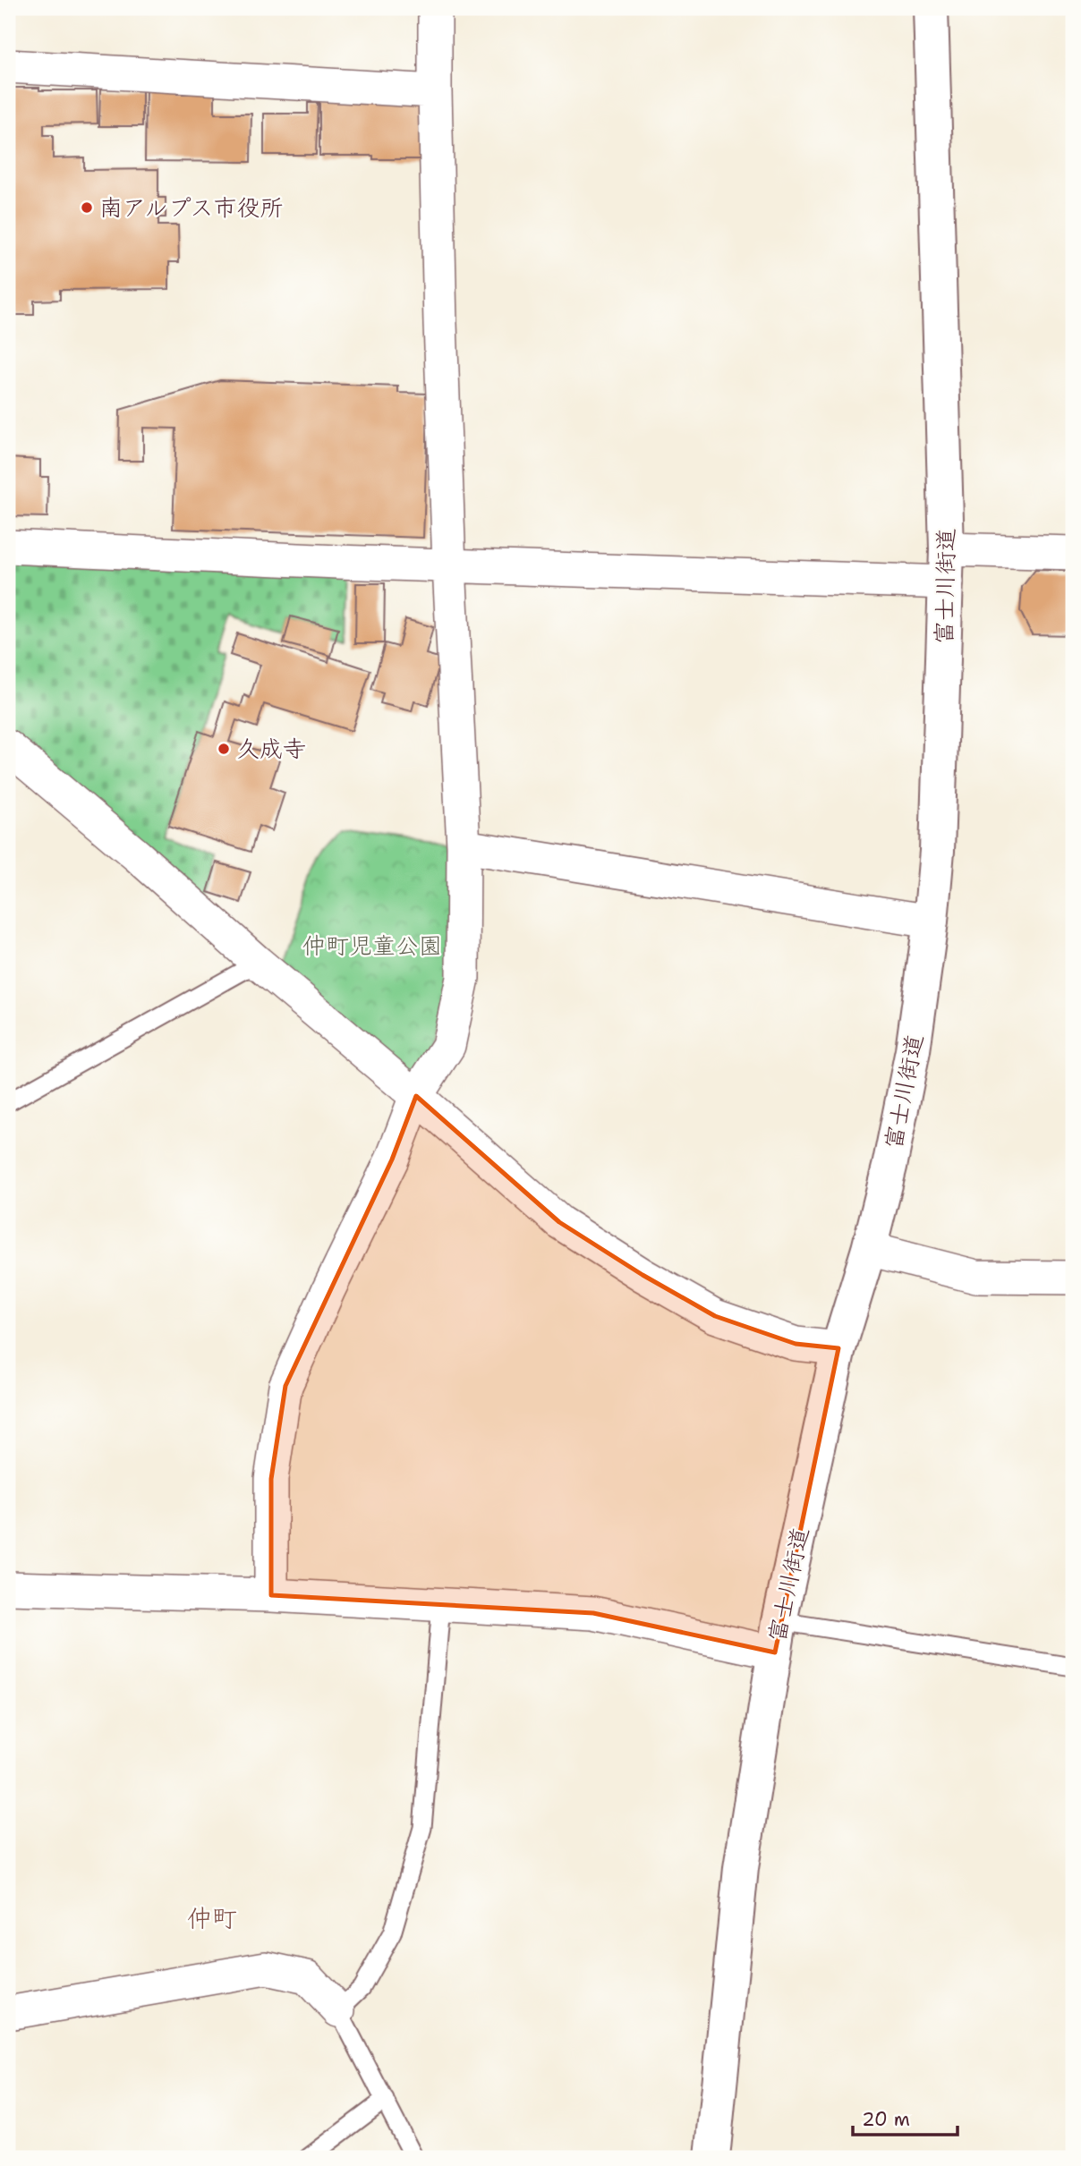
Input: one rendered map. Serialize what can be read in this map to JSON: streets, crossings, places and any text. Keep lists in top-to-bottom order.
{
  "streets": {
    "main road": ["富士川街道"]
  },
  "districts": ["仲町"],
  "parks": ["仲町児童公園"],
  "places": ["南アルプス市役所", "久成寺"],
  "scale_bar": "20 m"
}
